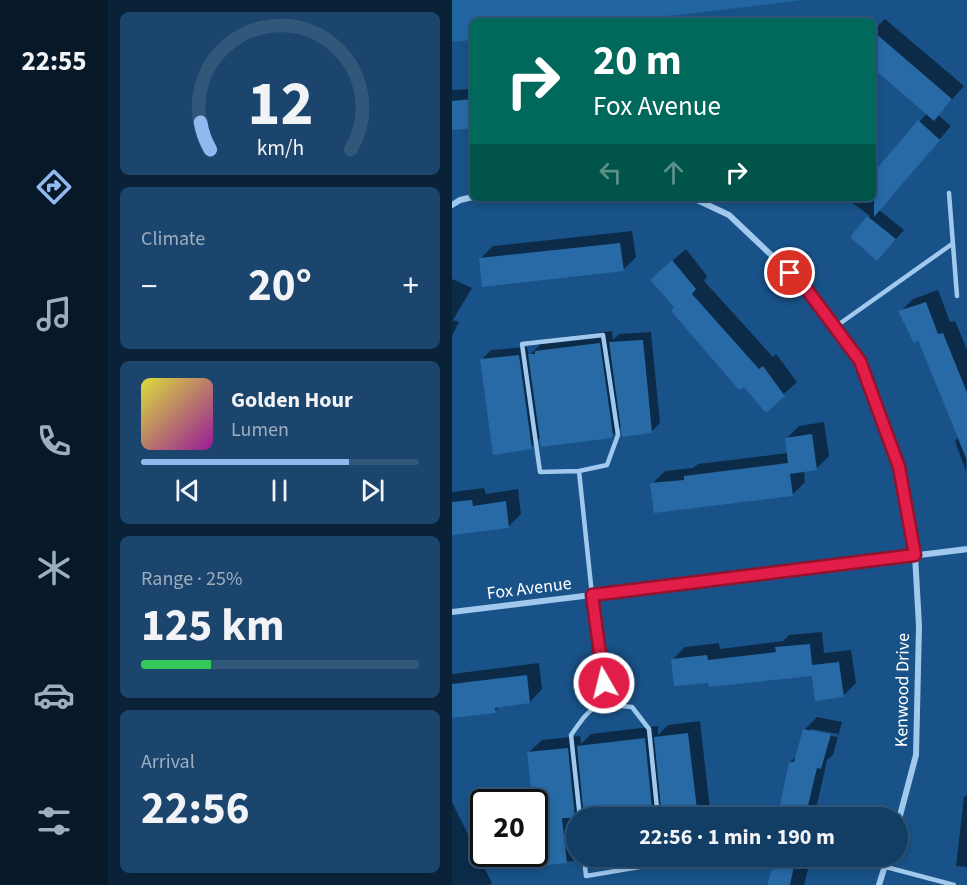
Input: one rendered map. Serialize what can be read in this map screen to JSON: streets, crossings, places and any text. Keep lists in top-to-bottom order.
{
  "streets": {
    "street": ["Fox Avenue", "Kenwood Drive"]
  },
  "crossings": [
    ["Fox Avenue", "Kenwood Drive"]
  ],
  "page": {
    "tabs": "22:55",
    "turn": ["20 m", "Fox Avenue"],
    "tile": [
      "Climate",
      ["Range · 25%", "125 km"],
      ["Arrival", "22:56"]
    ],
    "heat": ["−", "20°", "+"],
    "song": ["Golden Hour", "Lumen"],
    "limit": "20",
    "trip": "22:56 · 1 min · 190 m",
    "gauge": ["12", "km/h"]
  }
}
